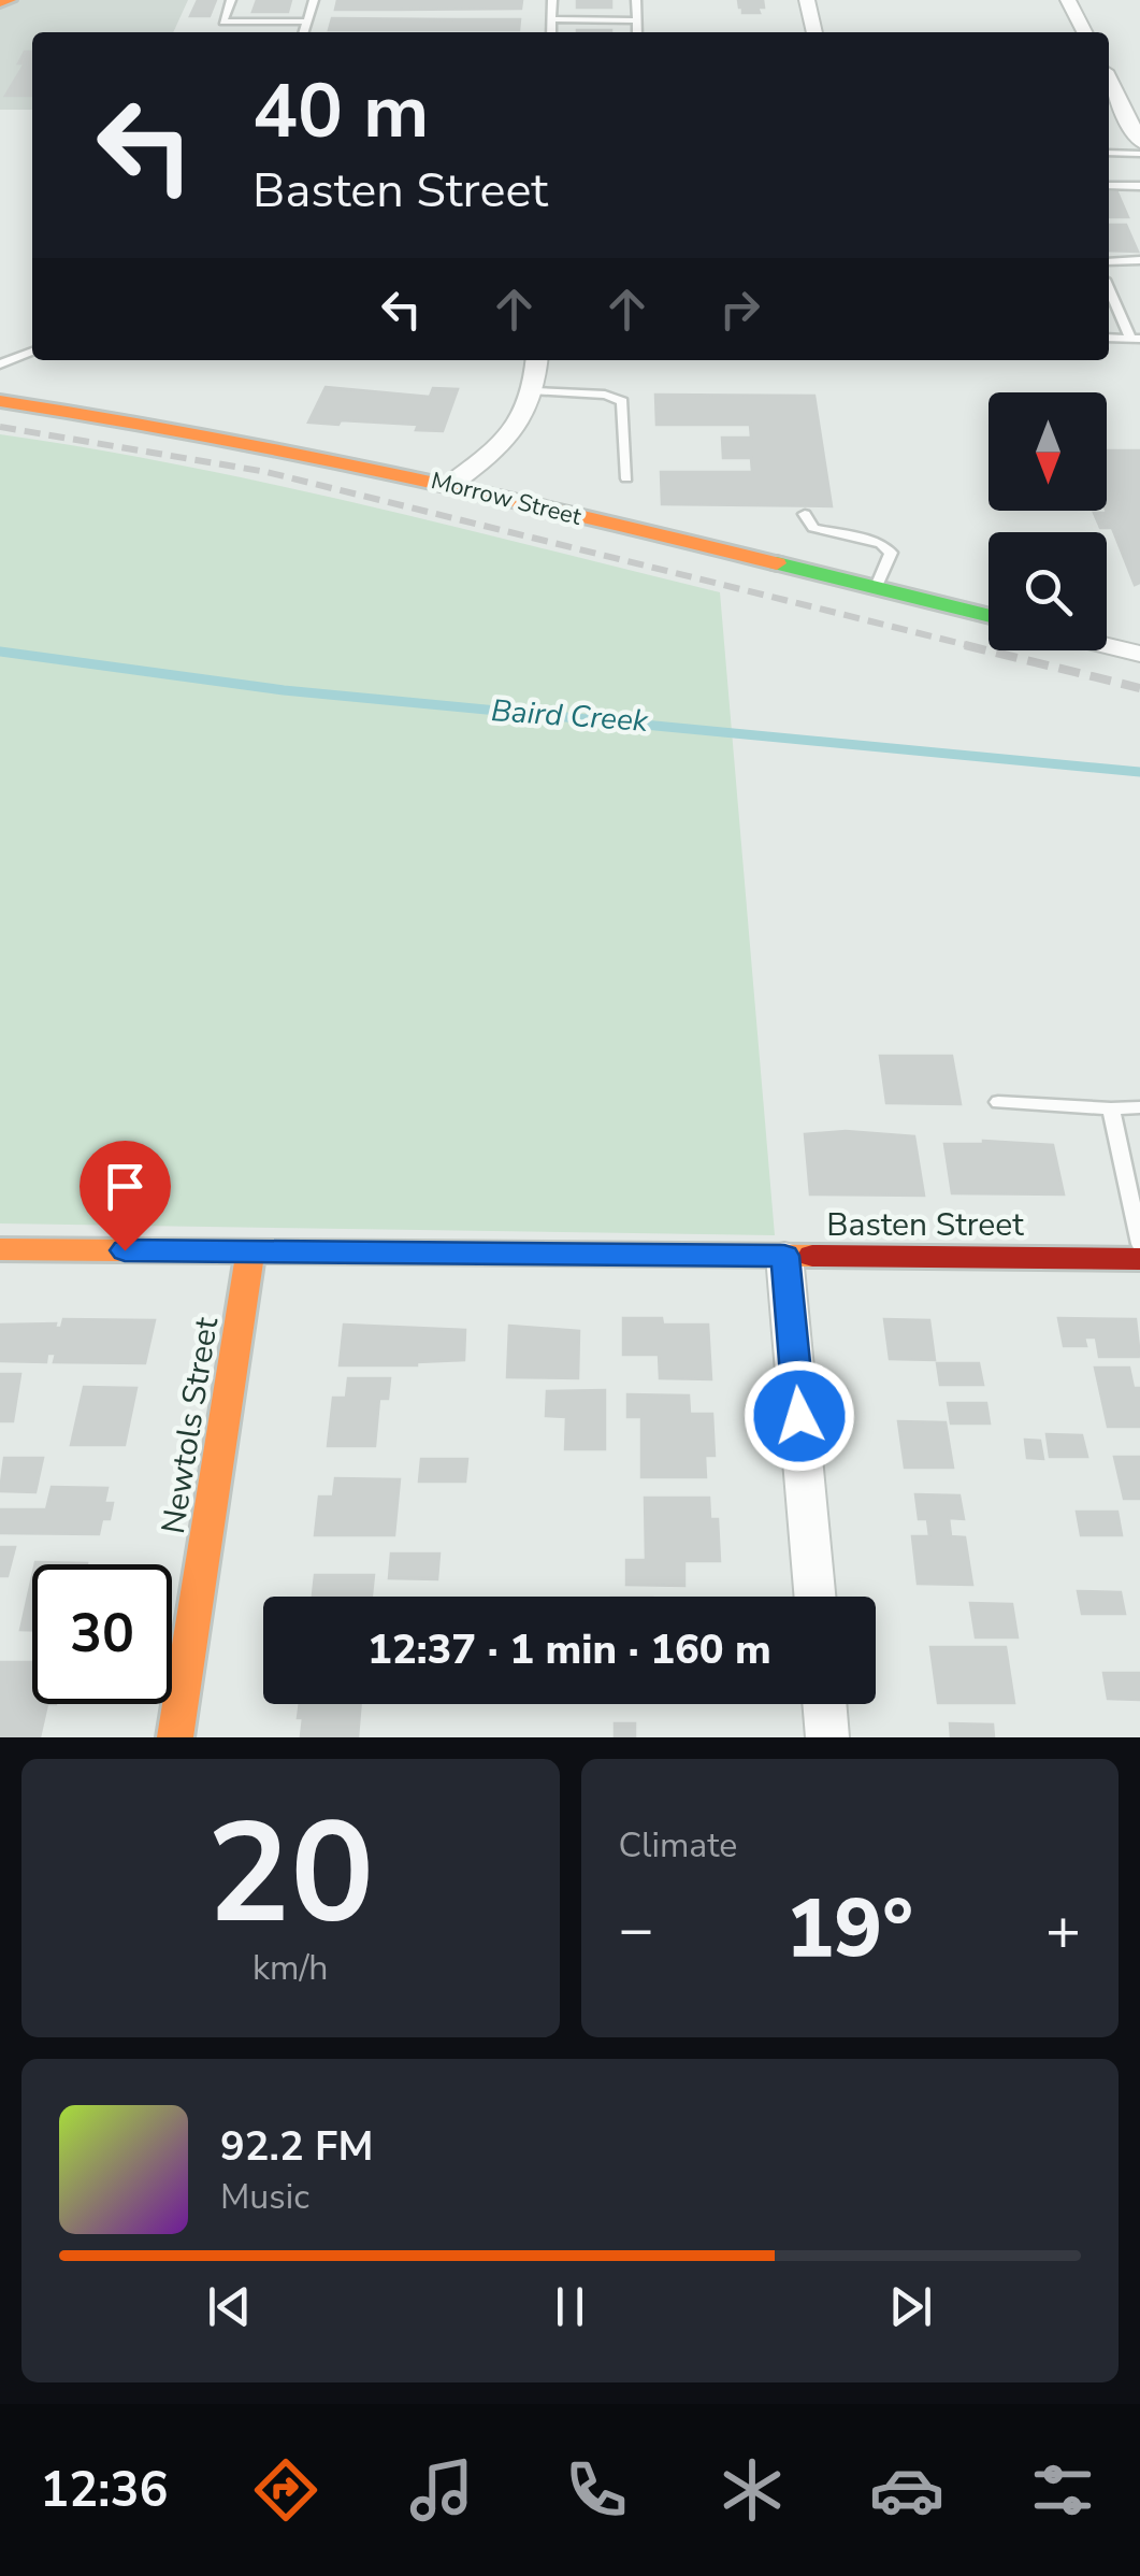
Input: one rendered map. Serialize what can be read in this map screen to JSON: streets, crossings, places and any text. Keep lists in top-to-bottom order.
{
  "streets": {
    "street": ["Morrow Street", "Basten Street", "Newtols Street"]
  },
  "crossings": [
    ["Basten Street", "Newtols Street"]
  ],
  "water": ["Baird Creek"],
  "north": "bottom",
  "page": {
    "turn": ["40 m", "Basten Street"],
    "limit": "30",
    "trip": "12:37 · 1 min · 160 m",
    "tile": [
      ["20", "km/h"],
      "Climate"
    ],
    "heat": ["−", "19°", "+"],
    "song": ["92.2 FM", "Music"],
    "tabs": "12:36"
  }
}
